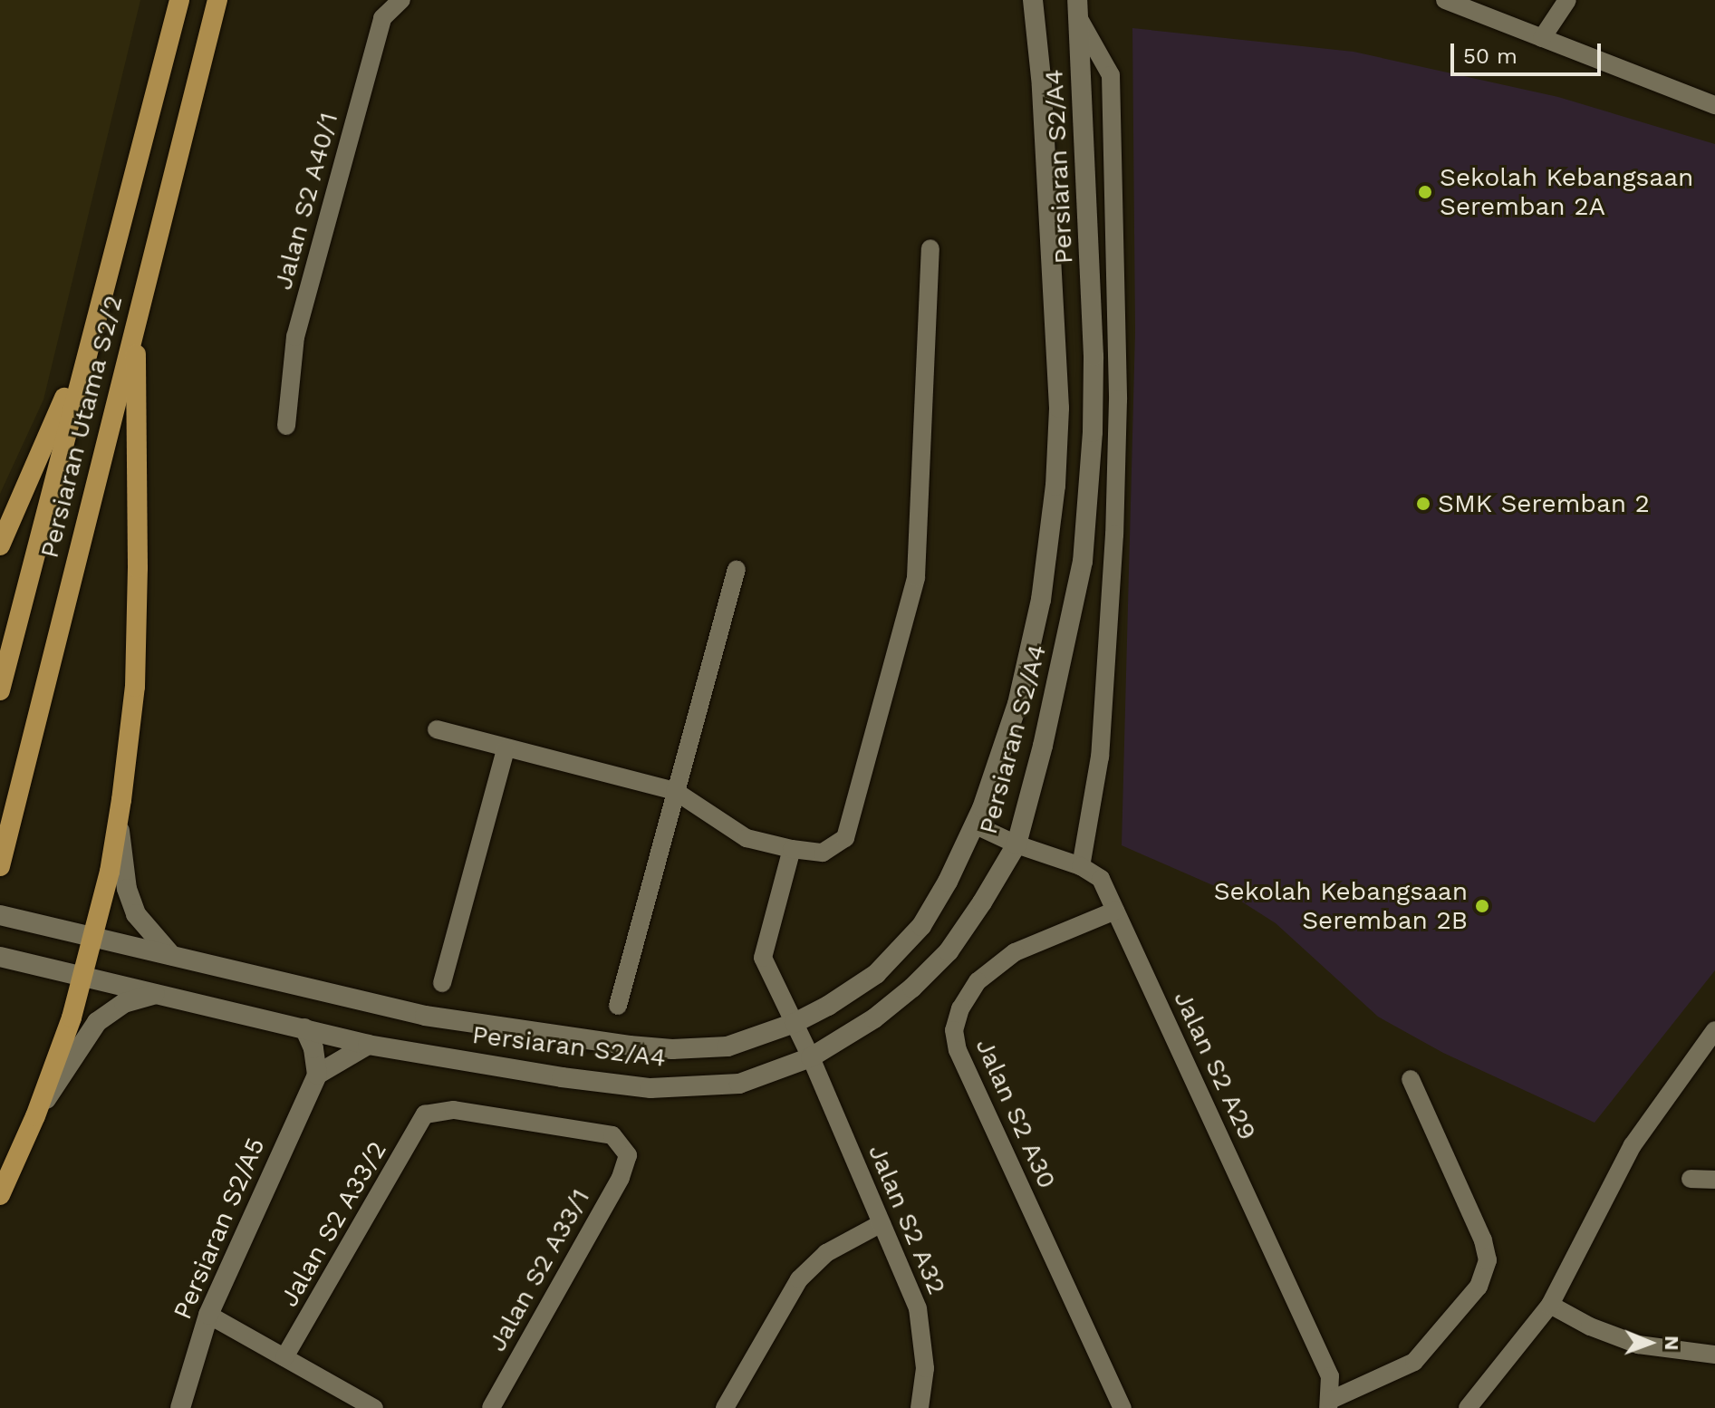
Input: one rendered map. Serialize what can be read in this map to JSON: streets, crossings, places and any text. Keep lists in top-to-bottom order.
{
  "streets": {
    "main road": ["Persiaran S2/A4", "Persiaran Utama S2/2", "Persiaran S2/A5"],
    "street": [
      "Jalan S2 A40/1",
      "Jalan S2 A29",
      "Jalan S2 A30",
      "Jalan S2 A32",
      "Jalan S2 A33/2",
      "Jalan S2 A33/1"
    ]
  },
  "crossings": [
    ["Persiaran S2/A4", "Jalan S2 A29"],
    ["Persiaran S2/A4", "Jalan S2 A32"],
    ["Jalan S2 A29", "Jalan S2 A30"],
    ["Jalan S2 A33/2", "Jalan S2 A33/1"]
  ],
  "places": ["Sekolah Kebangsaan Seremban 2A", "SMK Seremban 2", "Sekolah Kebangsaan Seremban 2B"],
  "scale_bar": "50 m",
  "north": "right"
}
